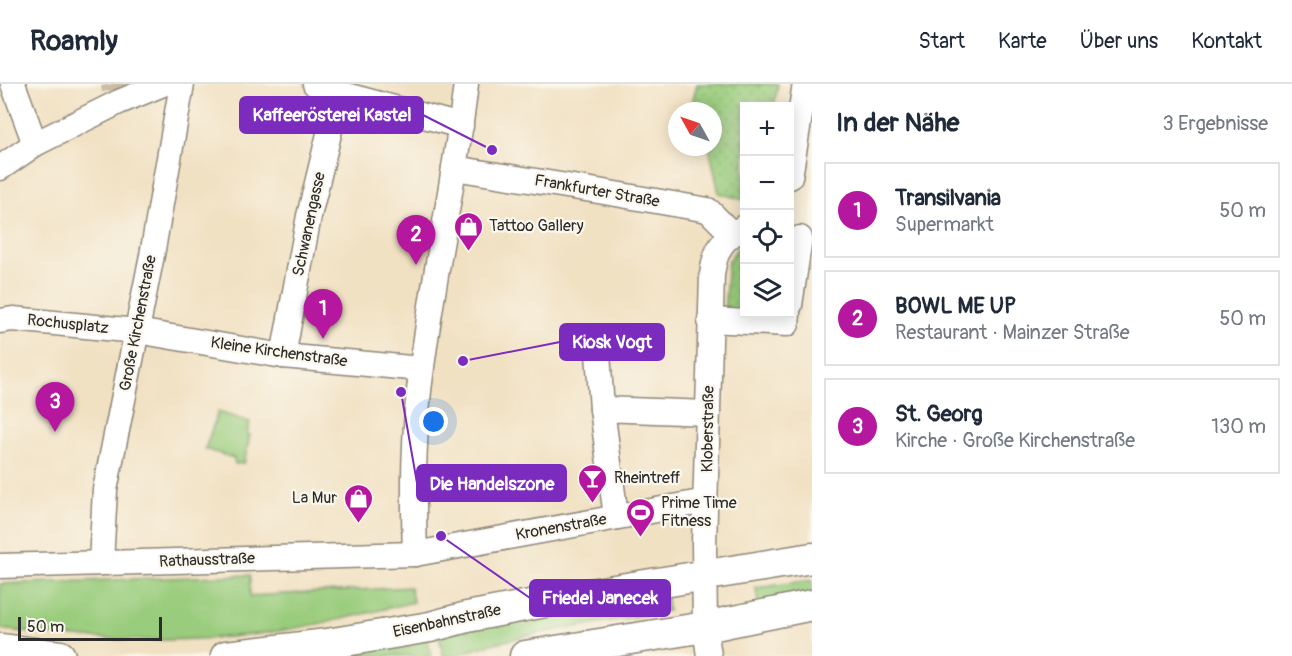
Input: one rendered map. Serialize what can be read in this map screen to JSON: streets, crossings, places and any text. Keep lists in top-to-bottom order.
{
  "streets": {
    "main road": ["Eisenbahnstraße"],
    "street": [
      "Frankfurter Straße",
      "Schwanengasse",
      "Große Kirchenstraße",
      "Rochusplatz",
      "Kleine Kirchenstraße",
      "Kloberstraße",
      "Kronenstraße",
      "Rathausstraße"
    ]
  },
  "crossings": [
    ["Frankfurter Straße", "Kloberstraße"],
    ["Schwanengasse", "Kleine Kirchenstraße"],
    ["Große Kirchenstraße", "Rochusplatz"],
    ["Große Kirchenstraße", "Kleine Kirchenstraße"],
    ["Große Kirchenstraße", "Rathausstraße"],
    ["Rochusplatz", "Kleine Kirchenstraße"],
    ["Kloberstraße", "Kronenstraße"],
    ["Kloberstraße", "Eisenbahnstraße"],
    ["Kronenstraße", "Rathausstraße"]
  ],
  "places": {
    "other": [
      "Kaffeerösterei Kastel",
      "Kiosk Vogt",
      "Die Handelszone",
      "Friedel Janecek"
    ],
    "shop": ["Tattoo Gallery", "La Mur"],
    "bar": ["Rheintreff"],
    "sports": ["Prime Time Fitness"]
  },
  "scale_bar": "50 m",
  "north": "top left",
  "page": {
    "header": "Roamly",
    "nav": [
      "Start",
      "Karte",
      "Über uns",
      "Kontakt"
    ],
    "heading": ["In der Nähe", "3 Ergebnisse"],
    "map_buttons": ["+", "−"],
    "list": [
      {
        "mark": "1",
        "name": "Transilvania",
        "note": "Supermarkt",
        "value": "50 m"
      },
      {
        "mark": "2",
        "name": "BOWL ME UP",
        "note": "Restaurant · Mainzer Straße",
        "value": "50 m"
      },
      {
        "mark": "3",
        "name": "St. Georg",
        "note": "Kirche · Große Kirchenstraße",
        "value": "130 m"
      }
    ],
    "pins": ["2", "1", "3"],
    "scale": "50 m"
  }
}
